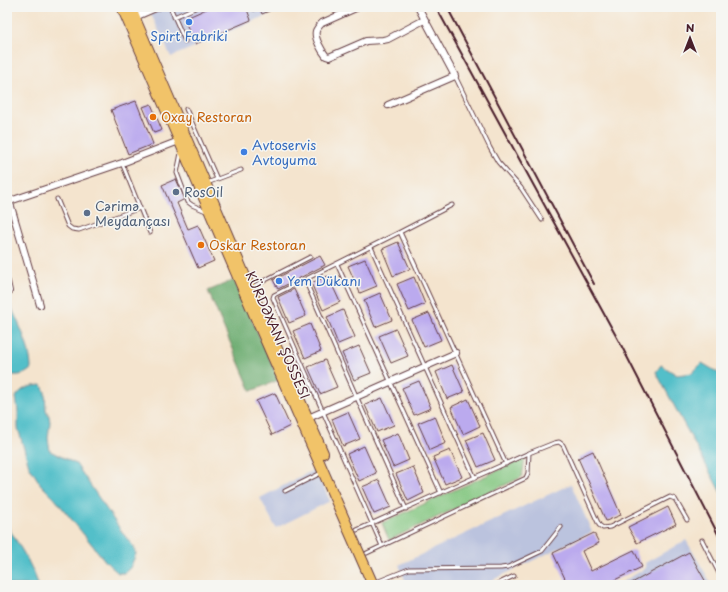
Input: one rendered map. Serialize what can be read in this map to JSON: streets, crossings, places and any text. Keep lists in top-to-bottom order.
{
  "places": [
    "Spirt Fabriki",
    "Oxay Restoran",
    "Avtoservis Avtoyuma",
    "RosOil",
    "Cərimə Meydançası",
    "Oskar Restoran",
    "Yem Dükanı"
  ],
  "north": "top"
}
